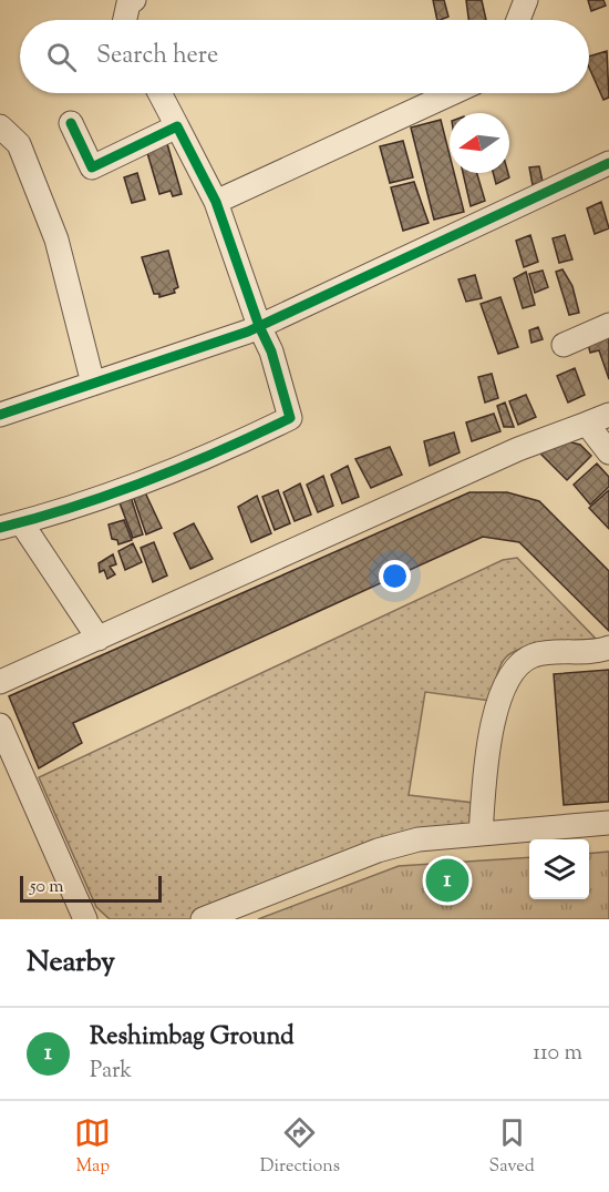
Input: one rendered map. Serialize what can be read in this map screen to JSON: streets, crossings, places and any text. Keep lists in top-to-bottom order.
{
  "scale_bar": "50 m",
  "north": "left",
  "page": {
    "search": "Search here",
    "pins": "1",
    "scale": "50 m",
    "heading": "Nearby",
    "list": [
      {
        "mark": "1",
        "name": "Reshimbag Ground",
        "note": "Park",
        "value": "110 m"
      }
    ],
    "nav": ["Map", "Directions", "Saved"]
  }
}
